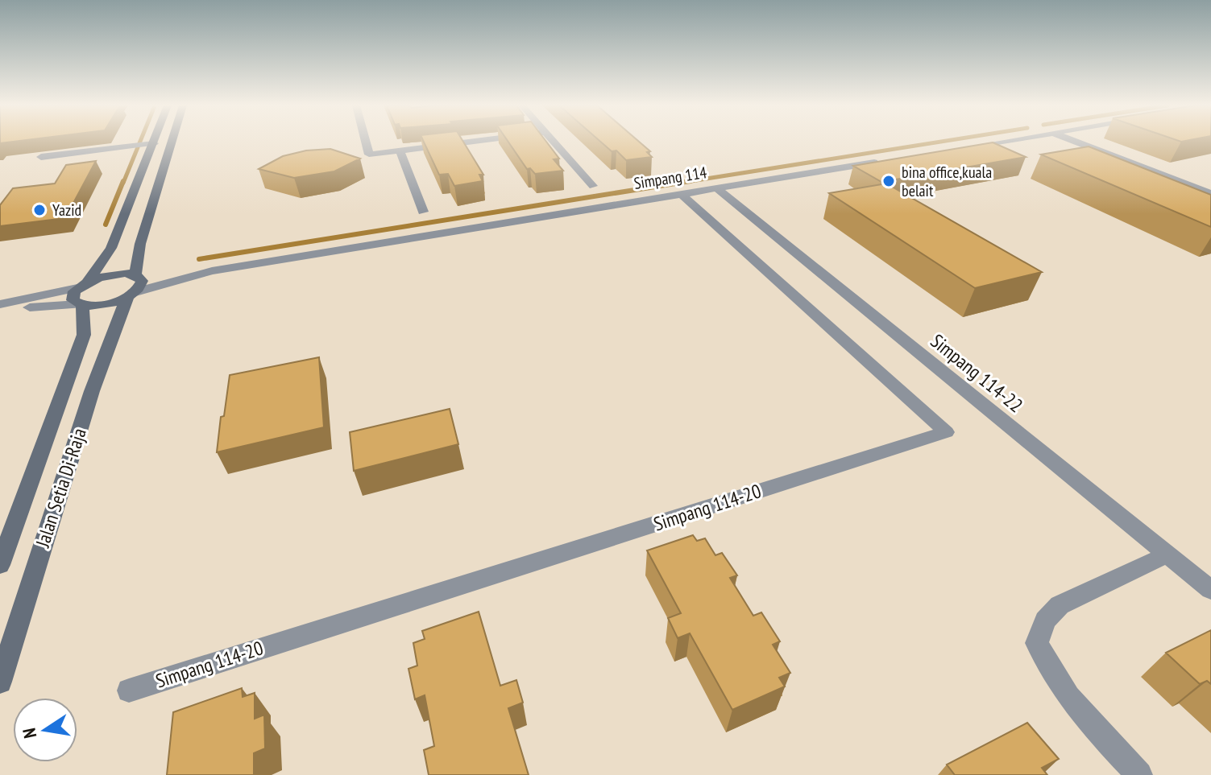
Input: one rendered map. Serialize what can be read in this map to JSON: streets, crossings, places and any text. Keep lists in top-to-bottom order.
{
  "streets": {
    "main road": ["Jalan Setia Di-Raja"],
    "street": ["Simpang 114", "Simpang 114-22", "Simpang 114-20"]
  },
  "crossings": [
    ["Simpang 114", "Simpang 114-22"],
    ["Simpang 114", "Jalan Setia Di-Raja"],
    ["Simpang 114", "Simpang 114-20"]
  ],
  "places": ["bina office,kuala belait", "Yazid"],
  "north": "left"
}
